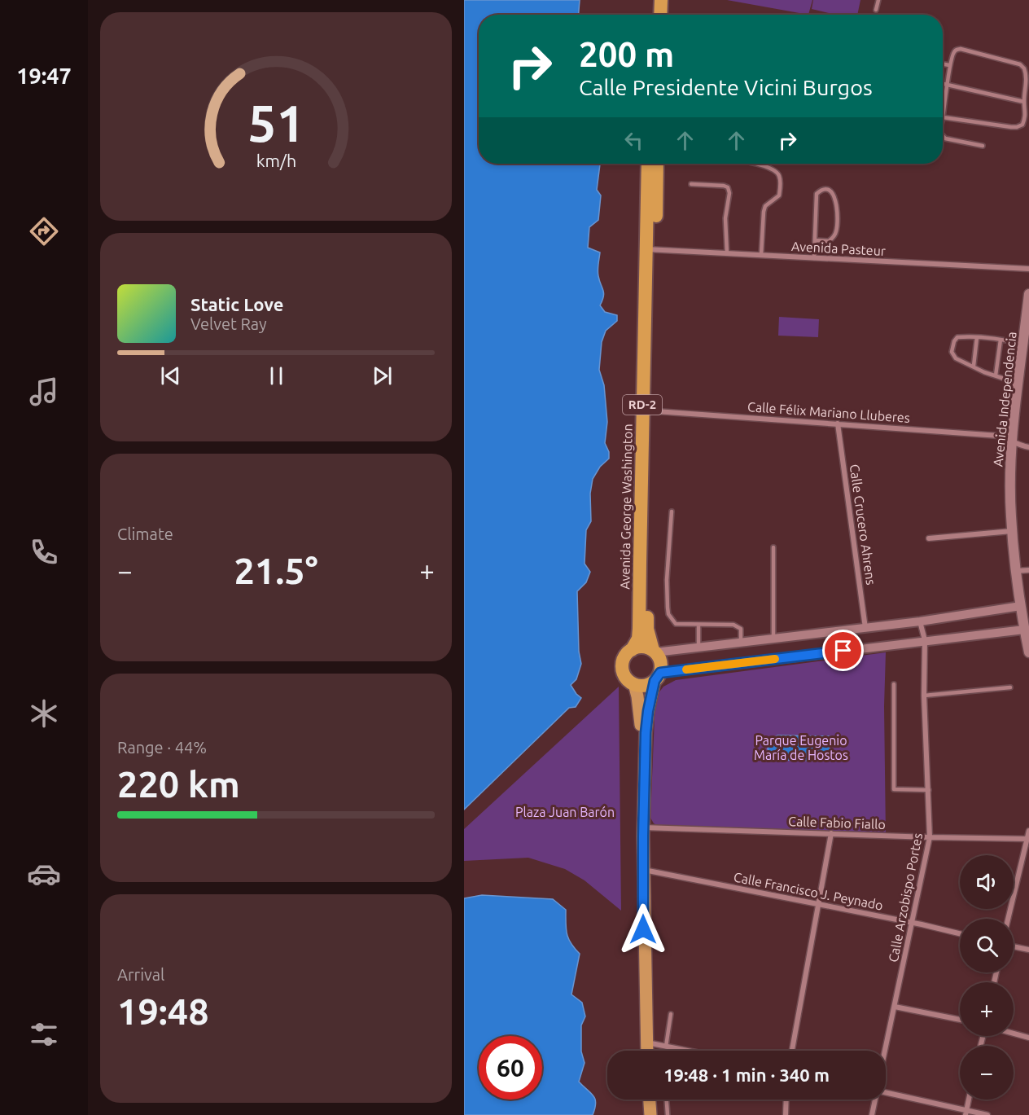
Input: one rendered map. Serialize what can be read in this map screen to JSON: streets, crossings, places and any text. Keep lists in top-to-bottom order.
{
  "streets": {
    "highway": ["RD-2", "Avenida George Washington"],
    "main road": ["Avenida Independencia"],
    "street": [
      "Avenida Pasteur",
      "Calle Félix Mariano Lluberes",
      "Calle Crucero Ahrens",
      "Calle Fabio Fiallo",
      "Calle Francisco J. Peynado",
      "Calle Arzobispo Portes"
    ]
  },
  "crossings": [
    ["Avenida Pasteur", "Avenida George Washington"],
    ["Avenida Independencia", "Calle Félix Mariano Lluberes"],
    ["RD-2", "Avenida George Washington"],
    ["RD-2", "Calle Fabio Fiallo"],
    ["RD-2", "Calle Francisco J. Peynado"],
    ["Calle Félix Mariano Lluberes", "Avenida George Washington"],
    ["Calle Félix Mariano Lluberes", "Calle Crucero Ahrens"],
    ["Calle Fabio Fiallo", "Calle Arzobispo Portes"],
    ["Calle Francisco J. Peynado", "Calle Arzobispo Portes"]
  ],
  "parks": ["Parque Eugenio María de Hostos", "Plaza Juan Barón"],
  "page": {
    "tabs": "19:47",
    "turn": ["200 m", "Calle Presidente Vicini Burgos"],
    "song": ["Static Love", "Velvet Ray"],
    "tile": [
      "Climate",
      ["Range · 44%", "220 km"],
      ["Arrival", "19:48"]
    ],
    "heat": ["−", "21.5°", "+"],
    "map_buttons": ["+", "−"],
    "limit": "60",
    "trip": "19:48 · 1 min · 340 m",
    "gauge": ["51", "km/h"]
  }
}
